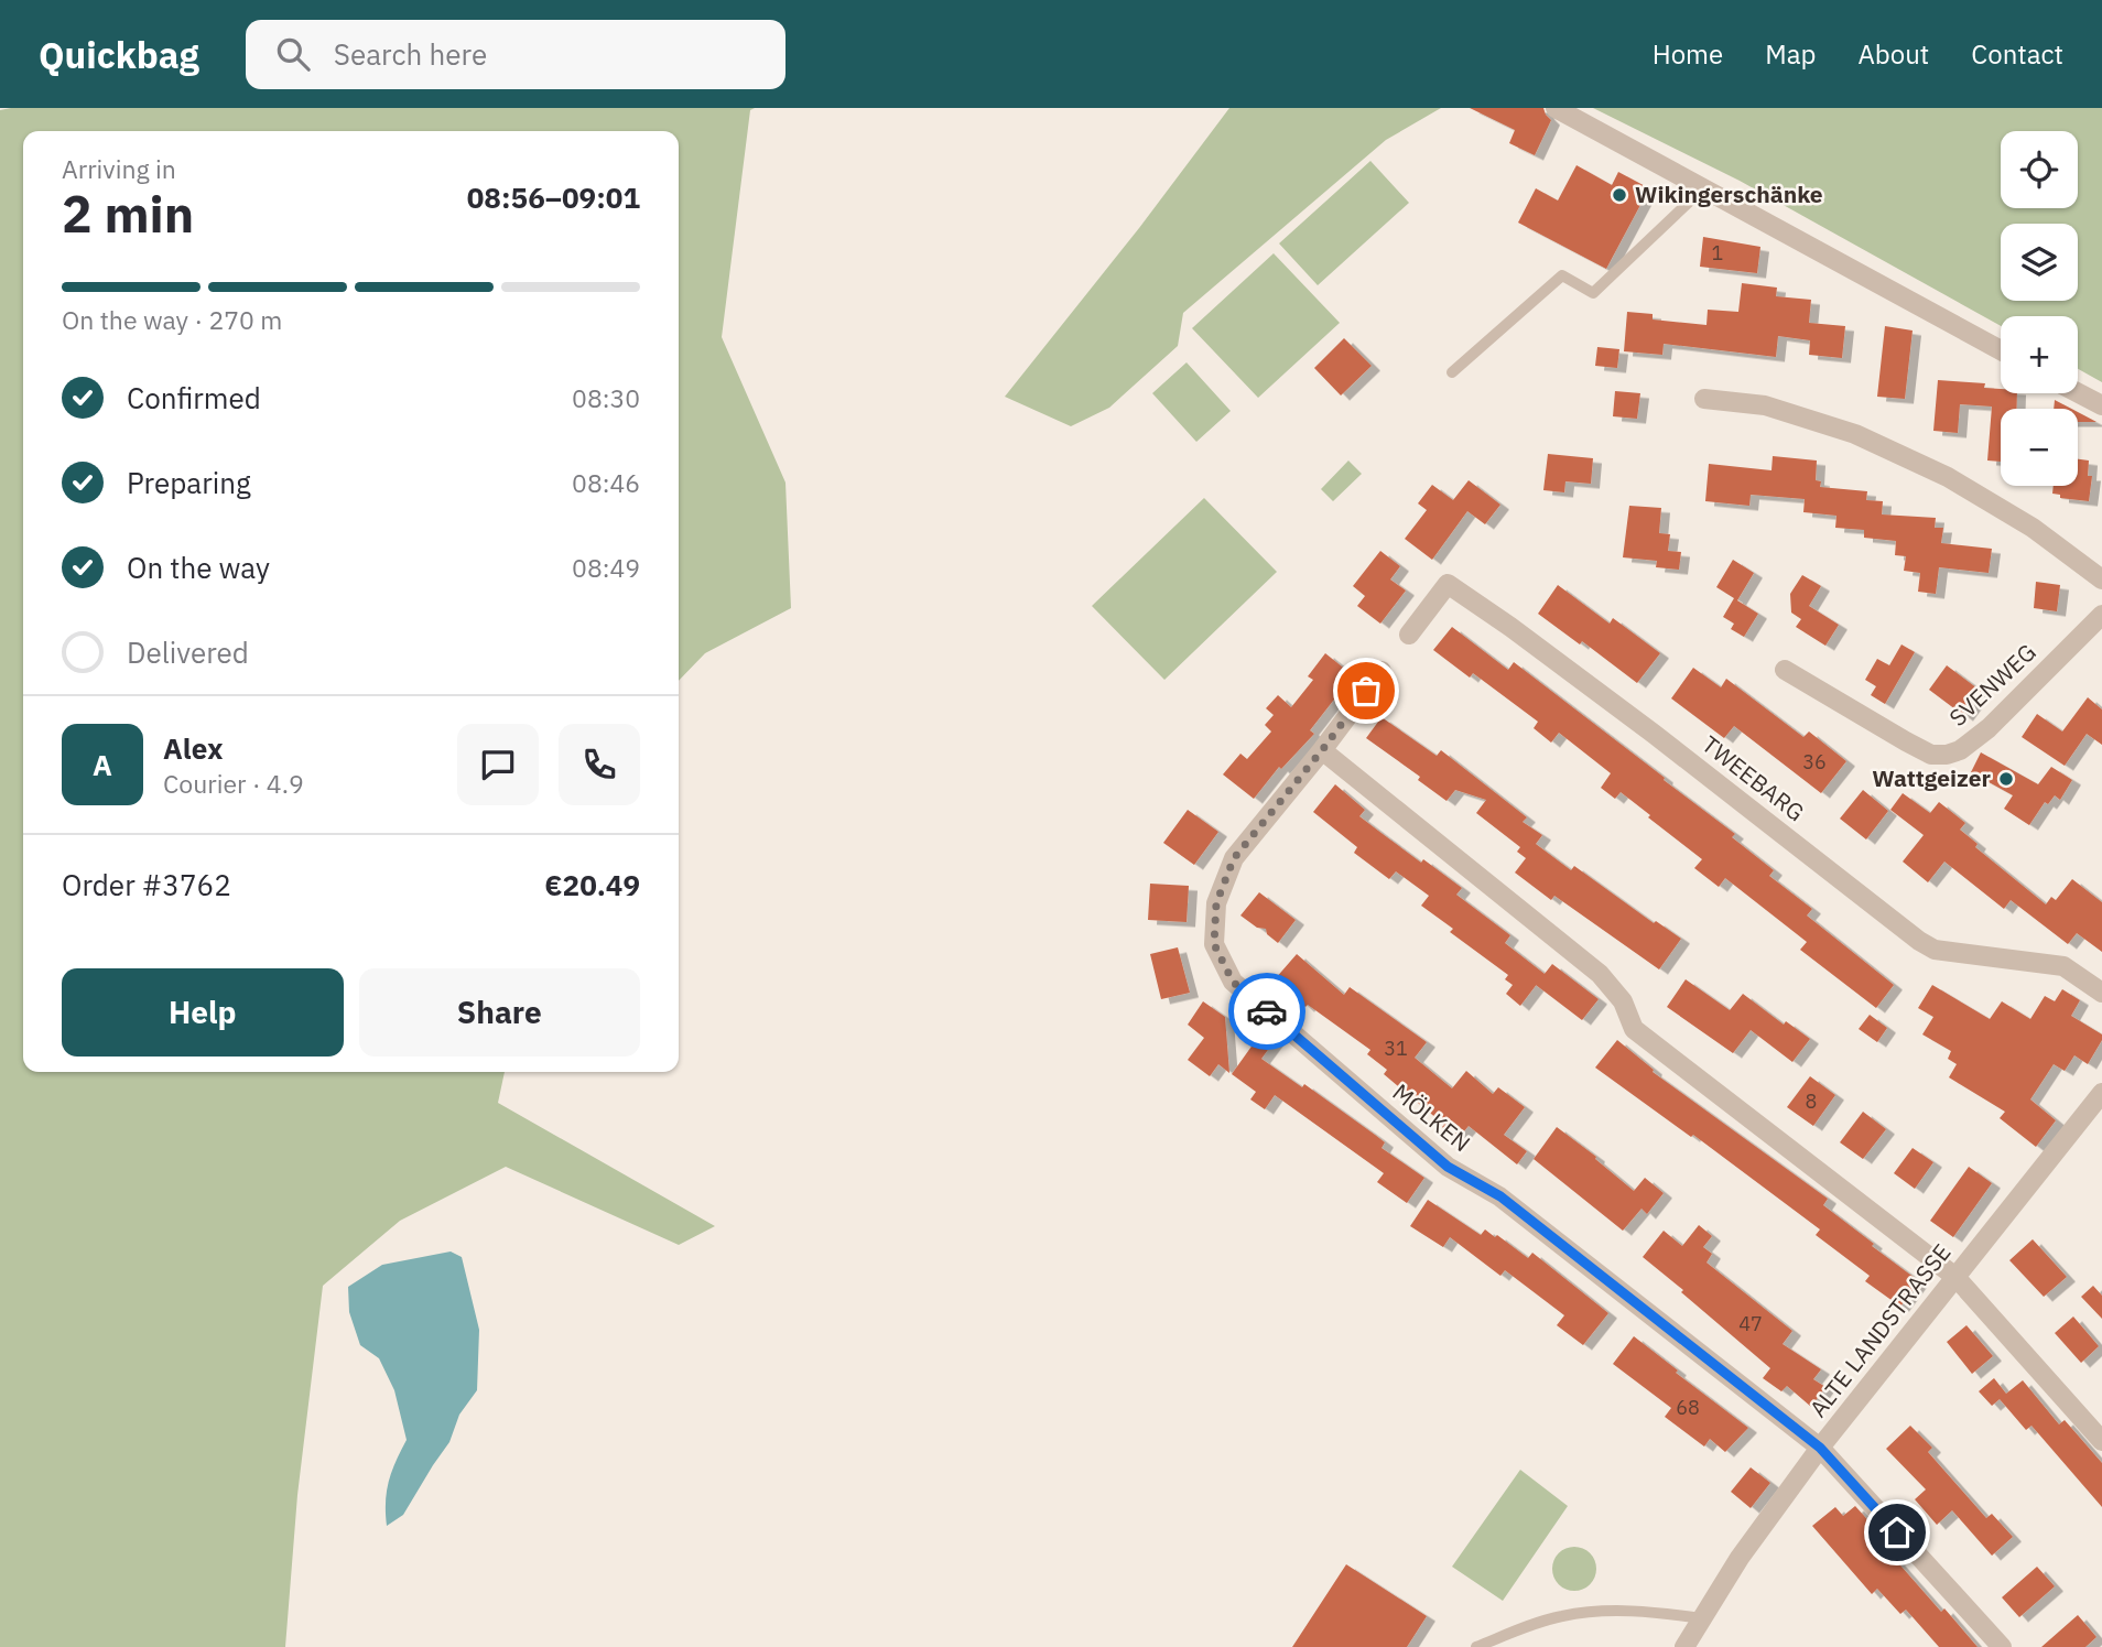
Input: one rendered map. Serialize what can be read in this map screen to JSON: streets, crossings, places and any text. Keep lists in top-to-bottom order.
{
  "streets": {
    "street": [
      "SVENWEG",
      "TWEEBARG",
      "MÖLKEN",
      "ALTE LANDSTRASSE"
    ]
  },
  "crossings": [
    ["MÖLKEN", "ALTE LANDSTRASSE"]
  ],
  "places": ["Wikingerschänke", "Wattgeizer"],
  "house_numbers": [
    "1",
    "36",
    "31",
    "8",
    "47",
    "68"
  ],
  "page": {
    "header": "Quickbag",
    "search": "Search here",
    "nav": [
      "Home",
      "Map",
      "About",
      "Contact"
    ],
    "map_buttons": ["+", "−"],
    "heading": ["2 min", "Arriving in", "08:56–09:01"],
    "panel": [
      "Alex",
      "Courier · 4.9",
      "Order #3762",
      "€20.49"
    ],
    "bar": "On the way · 270 m",
    "list": [
      ["Confirmed", "08:30"],
      ["Preparing", "08:46"],
      ["On the way", "08:49"],
      "Delivered"
    ],
    "round": "A",
    "buttons": ["Help", "Share"]
  }
}
